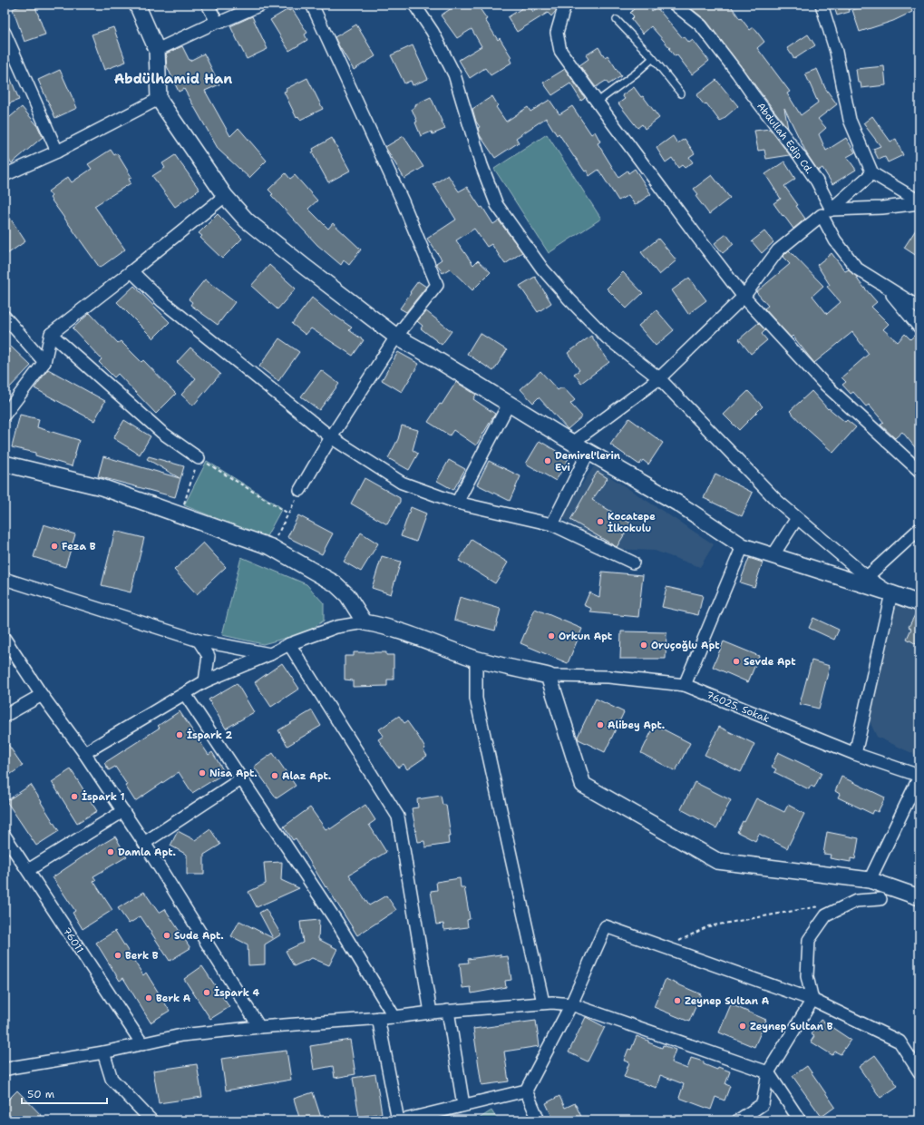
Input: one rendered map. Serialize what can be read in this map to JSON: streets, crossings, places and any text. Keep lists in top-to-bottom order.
{
  "streets": {
    "street": ["Abdullah Edip Cd.", "76025. Sokak", "76011"]
  },
  "districts": ["Abdülhamid Han"],
  "places": [
    "Demirel'lerin Evi",
    "Kocatepe İlkokulu",
    "Feza B",
    "Orkun Apt",
    "Oruçoğlu Apt",
    "Sevde Apt",
    "Alibey Apt.",
    "İspark 2",
    "Nisa Apt.",
    "Alaz Apt.",
    "İspark 1",
    "Damla Apt.",
    "Sude Apt.",
    "Berk B",
    "İspark 4",
    "Berk A",
    "Zeynep Sultan A",
    "Zeynep Sultan B"
  ],
  "scale_bar": "50 m"
}
